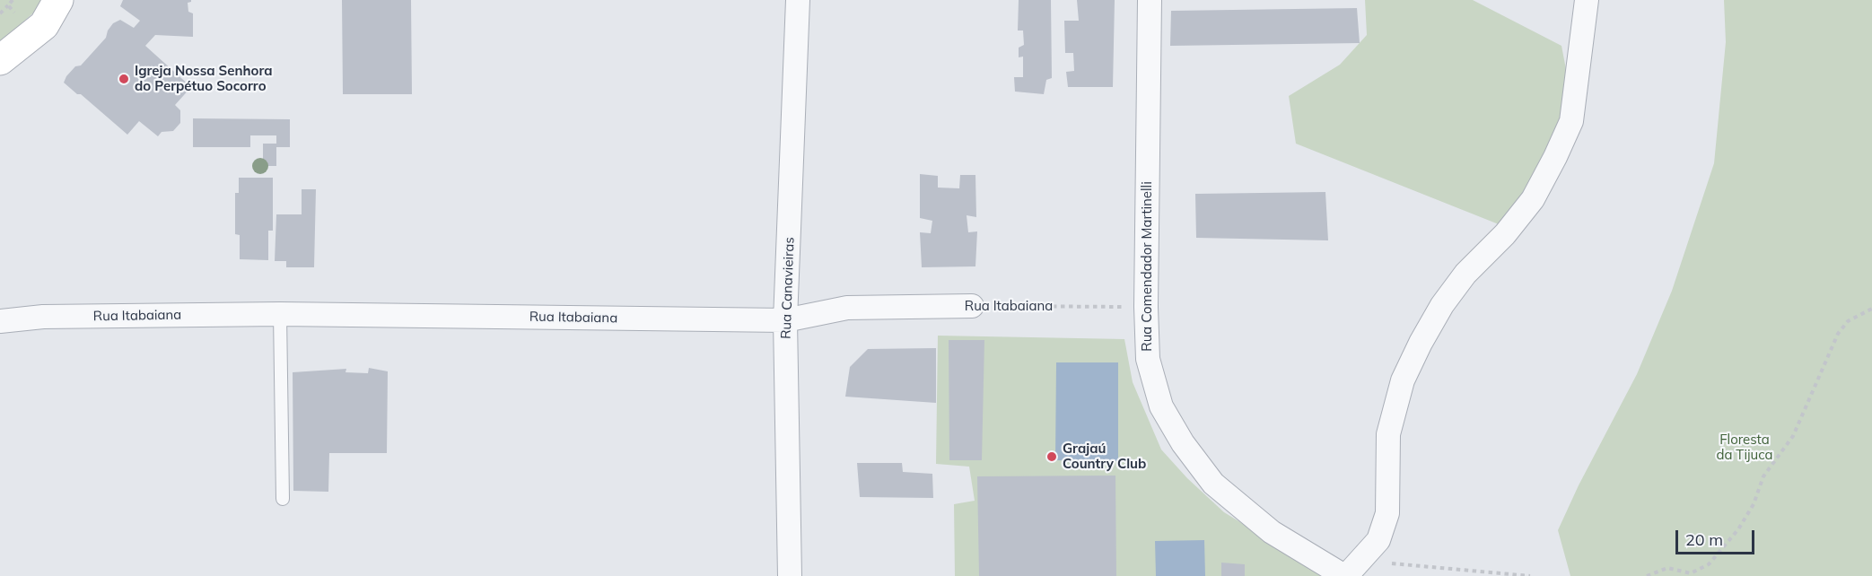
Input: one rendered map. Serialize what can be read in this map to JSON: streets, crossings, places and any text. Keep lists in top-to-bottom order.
{
  "streets": {
    "street": ["Rua Comendador Martinelli", "Rua Canavieiras", "Rua Itabaiana"]
  },
  "crossings": [
    ["Rua Comendador Martinelli", "Rua Itabaiana"],
    ["Rua Canavieiras", "Rua Itabaiana"]
  ],
  "parks": ["Floresta da Tijuca"],
  "places": ["Igreja Nossa Senhora do Perpétuo Socorro", "Grajaú Country Club"],
  "scale_bar": "20 m"
}
